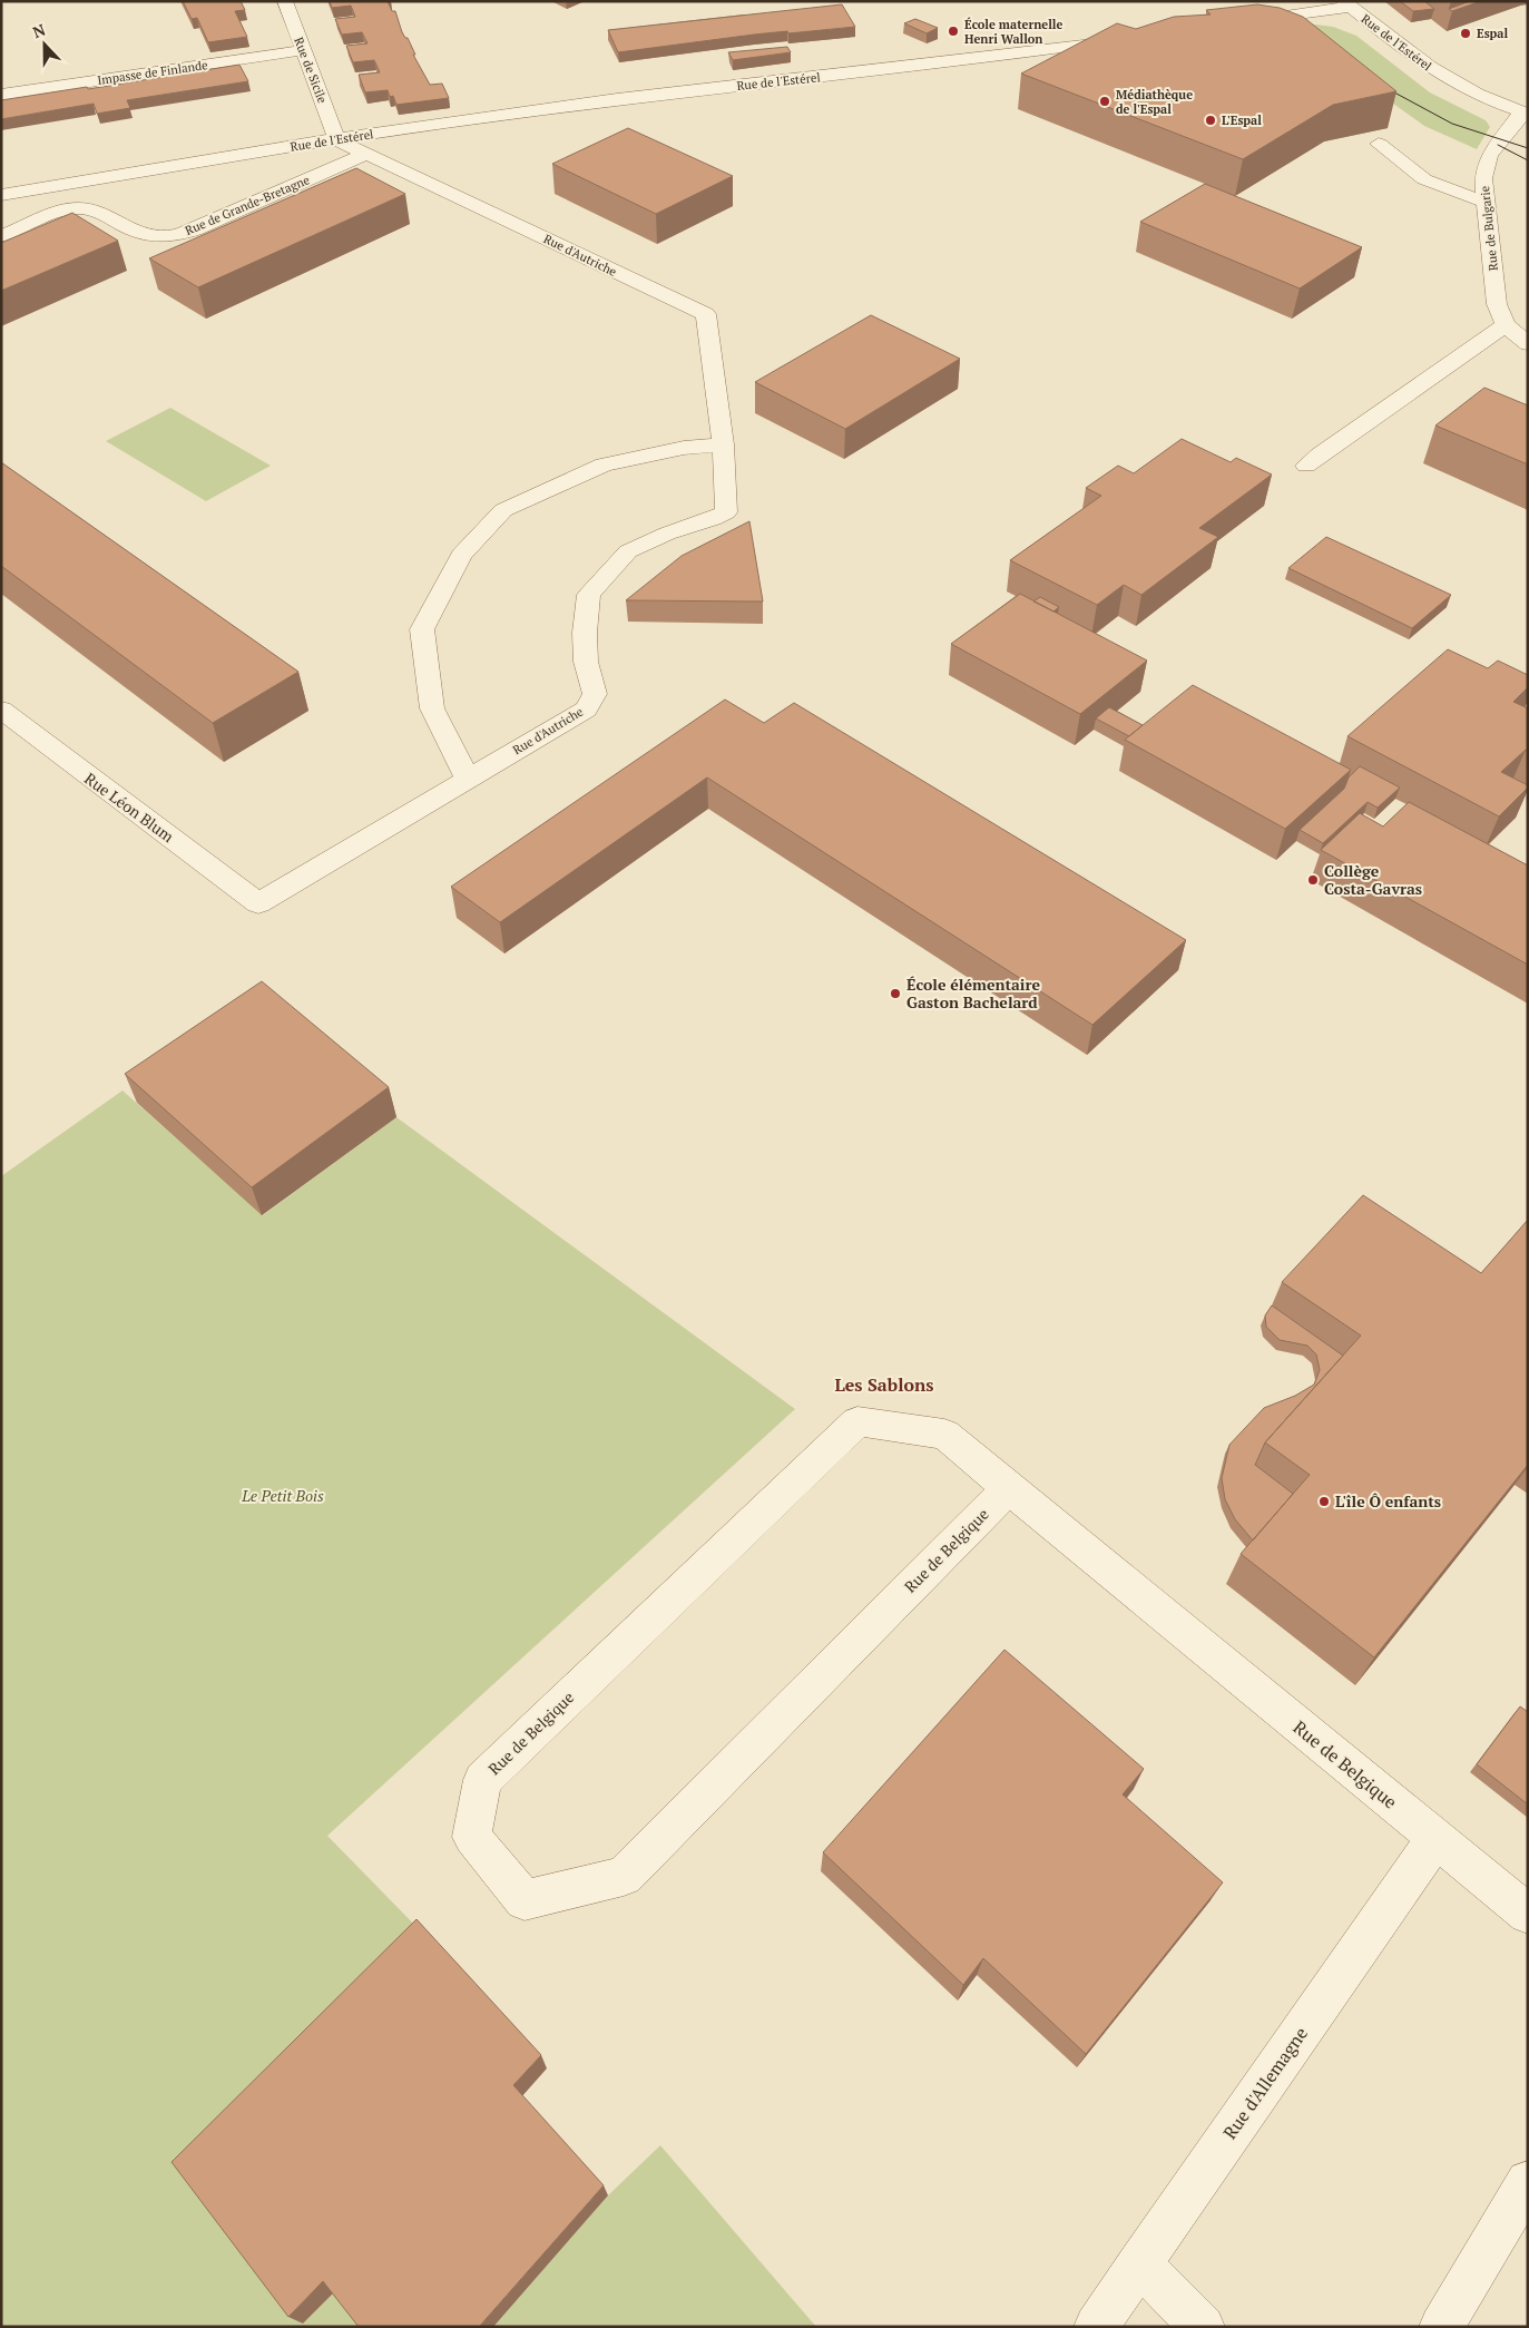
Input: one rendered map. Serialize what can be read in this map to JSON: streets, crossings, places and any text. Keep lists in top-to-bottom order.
{
  "streets": {
    "street": [
      "Rue de l'Estérel",
      "Rue de Sicile",
      "Impasse de Finlande",
      "Rue de Grande-Bretagne",
      "Rue de Bulgarie",
      "Rue d'Autriche",
      "Rue Léon Blum",
      "Rue de Belgique",
      "Rue d'Allemagne"
    ]
  },
  "crossings": [
    ["Rue de l'Estérel", "Rue de Sicile"],
    ["Rue de l'Estérel", "Rue de Bulgarie"],
    ["Rue de l'Estérel", "Rue d'Autriche"],
    ["Rue de Sicile", "Impasse de Finlande"],
    ["Rue de Sicile", "Rue d'Autriche"],
    ["Rue de Grande-Bretagne", "Rue d'Autriche"],
    ["Rue d'Autriche", "Rue Léon Blum"],
    ["Rue de Belgique", "Rue d'Allemagne"]
  ],
  "districts": ["Les Sablons"],
  "parks": ["Le Petit Bois"],
  "places": [
    "École maternelle Henri Wallon",
    "Espal",
    "Médiathèque de l'Espal",
    "L'Espal",
    "Collège Costa-Gavras",
    "École élémentaire Gaston Bachelard",
    "L'île Ô enfants"
  ],
  "north": "top"
}
